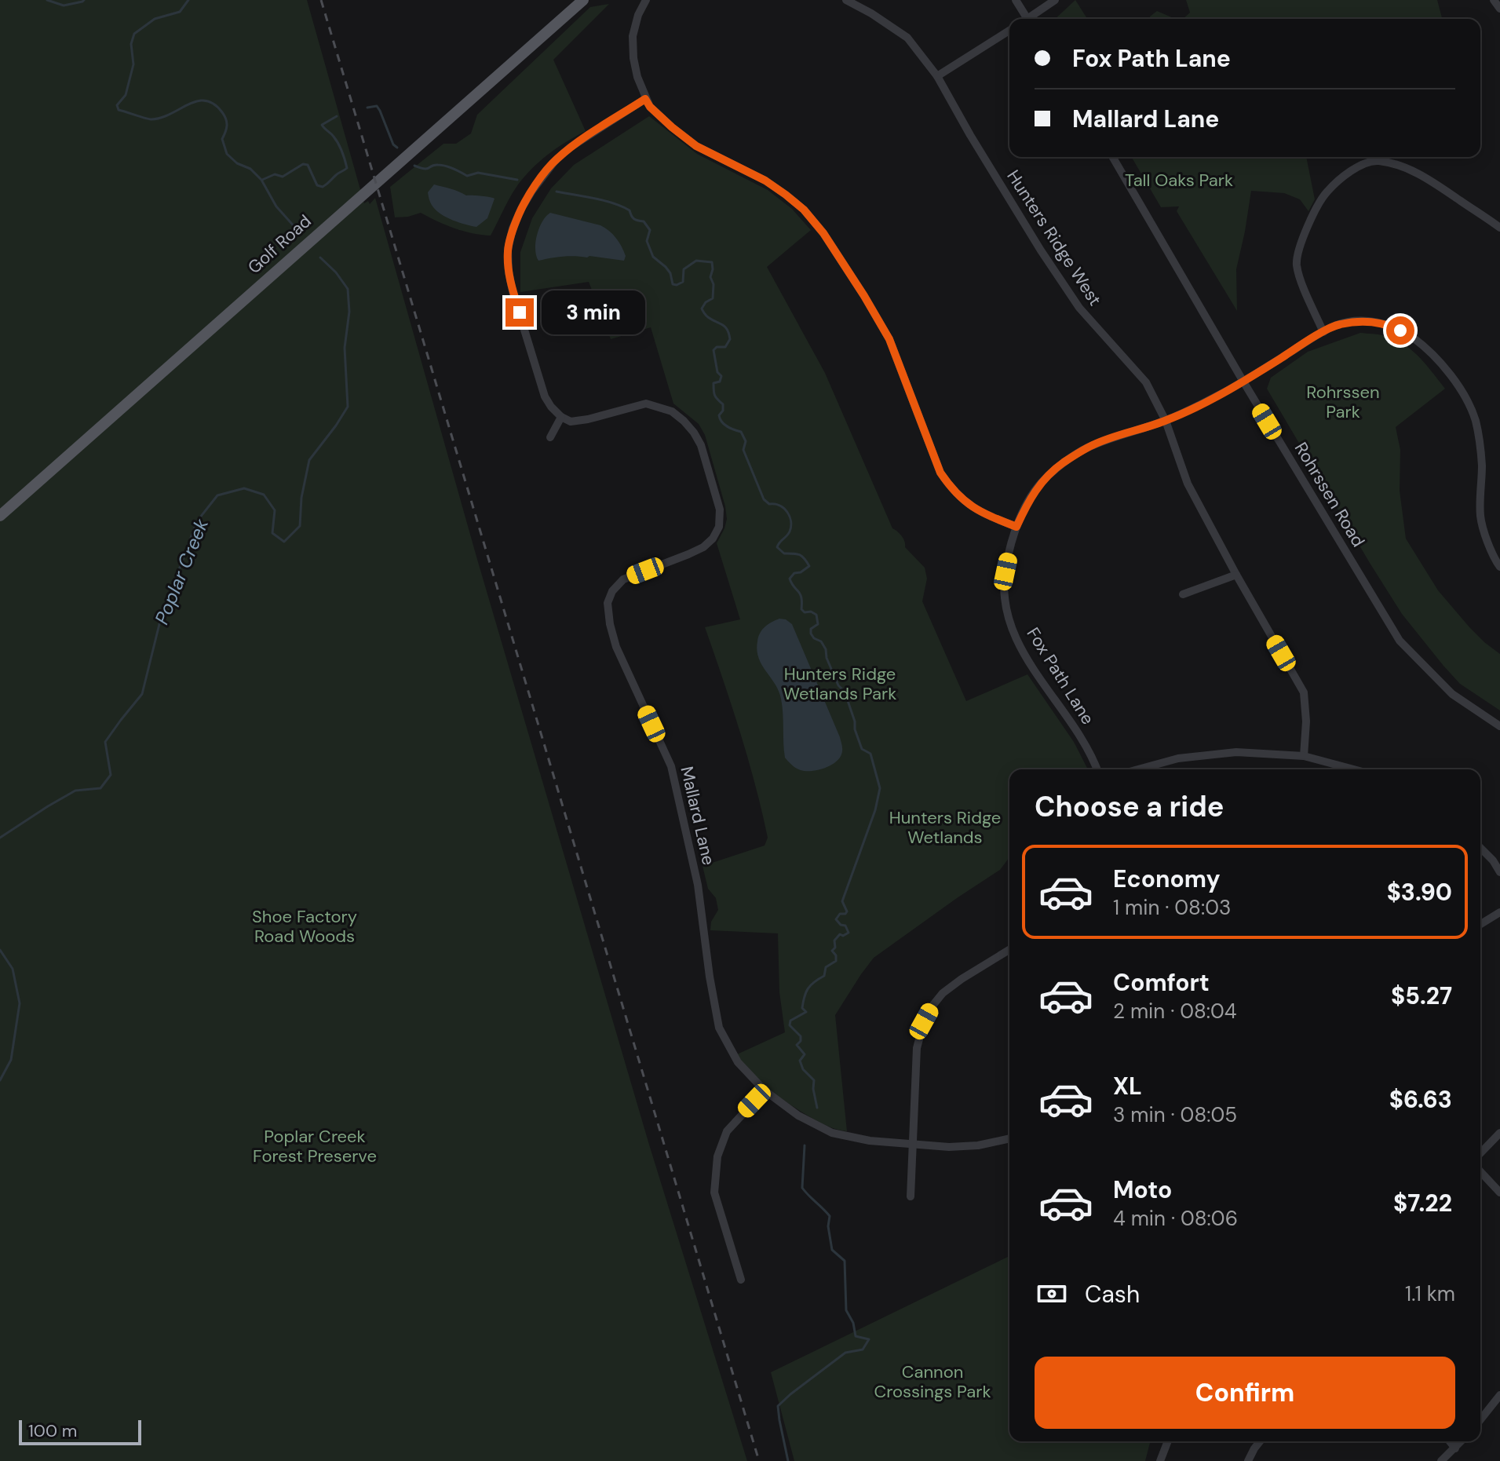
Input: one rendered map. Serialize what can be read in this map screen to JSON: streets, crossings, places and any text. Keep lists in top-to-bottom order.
{
  "streets": {
    "main road": ["Golf Road"],
    "street": [
      "Hunters Ridge West",
      "Rohrssen Road",
      "Fox Path Lane",
      "Mallard Lane"
    ]
  },
  "crossings": [
    ["Hunters Ridge West", "Fox Path Lane"],
    ["Rohrssen Road", "Fox Path Lane"]
  ],
  "water": ["Poplar Creek"],
  "parks": [
    "Tall Oaks Park",
    "Rohrssen Park",
    "Hunters Ridge Wetlands Park",
    "Hunters Ridge Wetlands",
    "Shoe Factory Road Woods",
    "Poplar Creek Forest Preserve",
    "Cannon Crossings Park"
  ],
  "scale_bar": "100 m",
  "page": {
    "banner": ["Fox Path Lane", "Mallard Lane"],
    "bubble": "3 min",
    "heading": "Choose a ride",
    "list": [
      {
        "name": "Economy",
        "note": "1 min · 08:03",
        "value": "$3.90"
      },
      {
        "name": "Comfort",
        "note": "2 min · 08:04",
        "value": "$5.27"
      },
      {
        "name": "XL",
        "note": "3 min · 08:05",
        "value": "$6.63"
      },
      {
        "name": "Moto",
        "note": "4 min · 08:06",
        "value": "$7.22"
      }
    ],
    "pay": ["Cash", "1.1 km"],
    "buttons": "Confirm",
    "scale": "100 m"
  }
}
